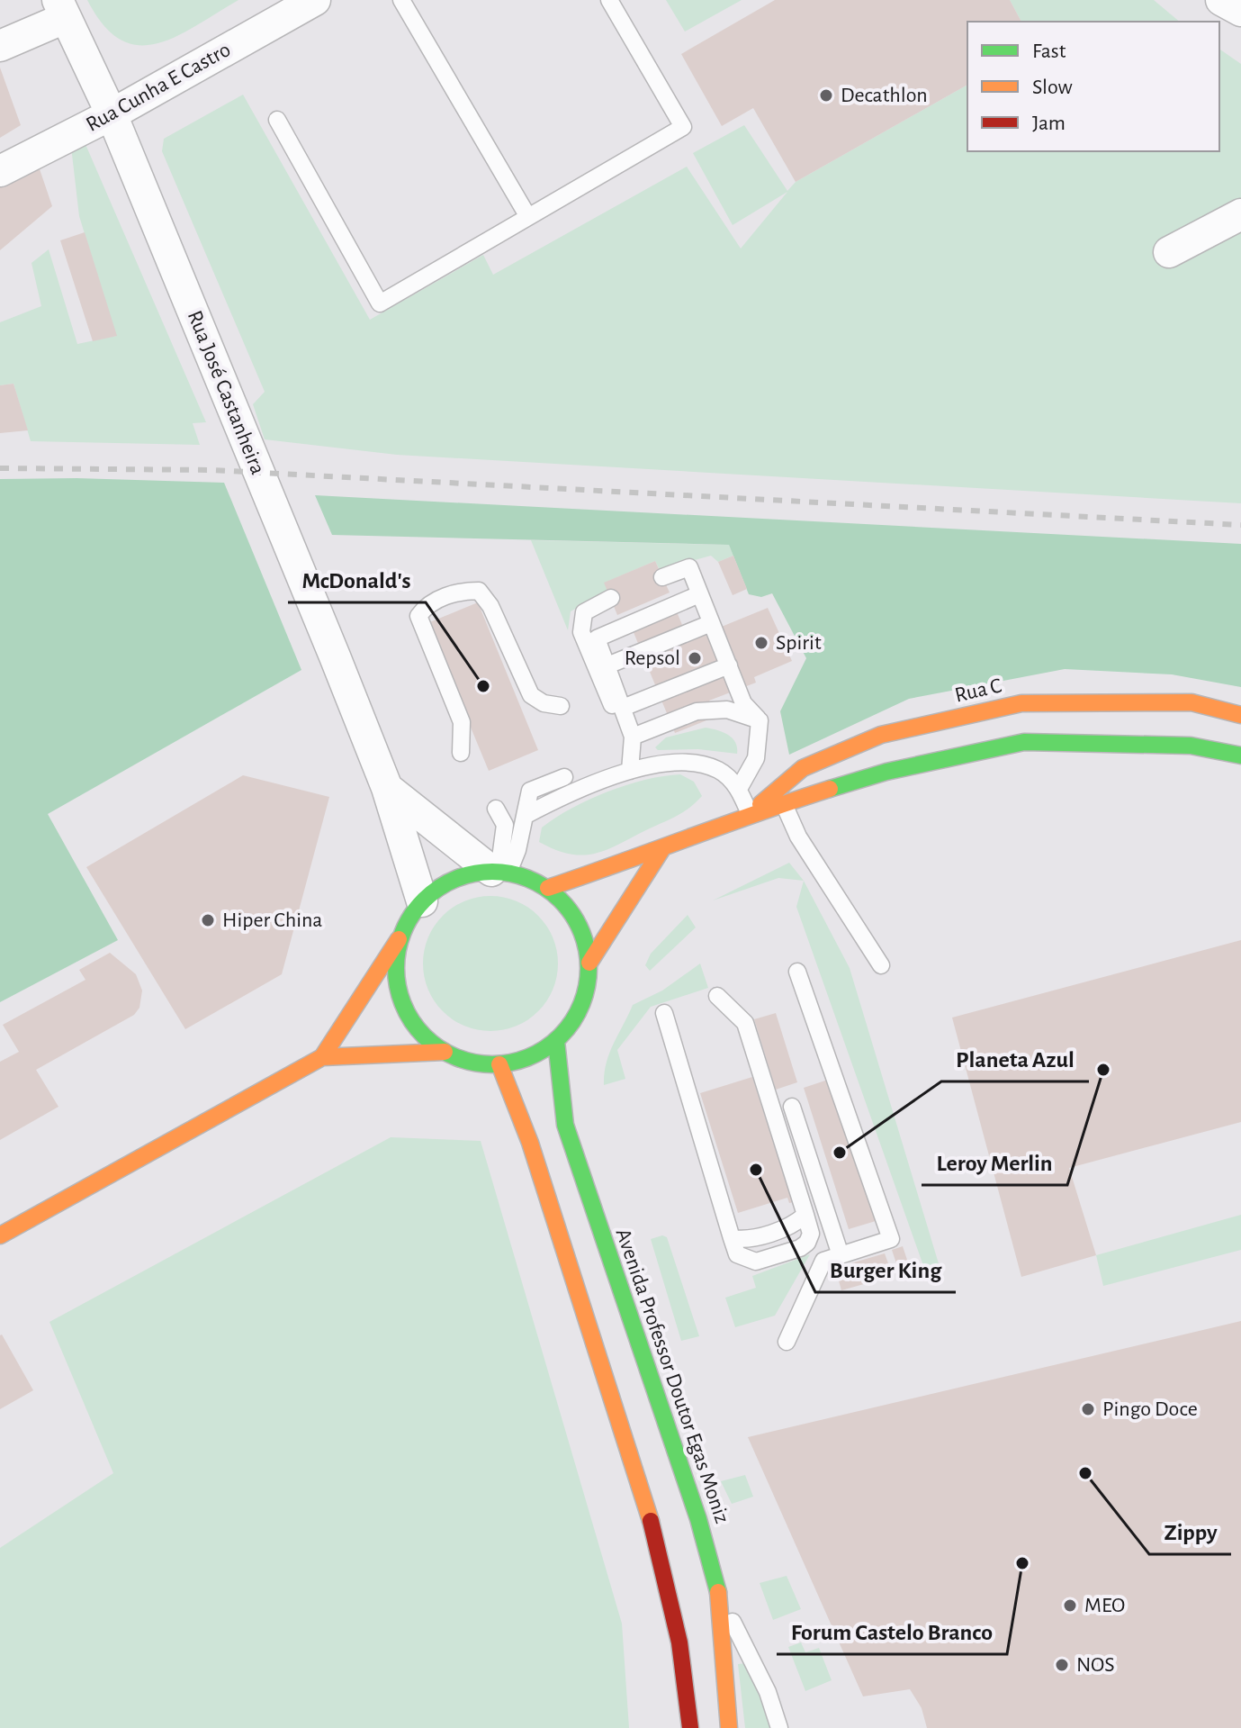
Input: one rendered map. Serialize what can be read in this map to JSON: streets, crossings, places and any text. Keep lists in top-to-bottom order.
{
  "streets": {
    "main road": ["Rua C", "Avenida Professor Doutor Egas Moniz"],
    "street": ["Rua Cunha E Castro", "Rua José Castanheira"]
  },
  "crossings": [
    ["Rua Cunha E Castro", "Rua José Castanheira"],
    ["Rua José Castanheira", "Rua C"],
    ["Rua José Castanheira", "Avenida Professor Doutor Egas Moniz"],
    ["Rua C", "Avenida Professor Doutor Egas Moniz"]
  ],
  "places": [
    "Decathlon",
    "Spirit",
    "Repsol",
    "McDonald's",
    "Hiper China",
    "Leroy Merlin",
    "Planeta Azul",
    "Burger King",
    "Pingo Doce",
    "Zippy",
    "Forum Castelo Branco",
    "MEO",
    "NOS"
  ],
  "legend": ["Fast", "Slow", "Jam"]
}
